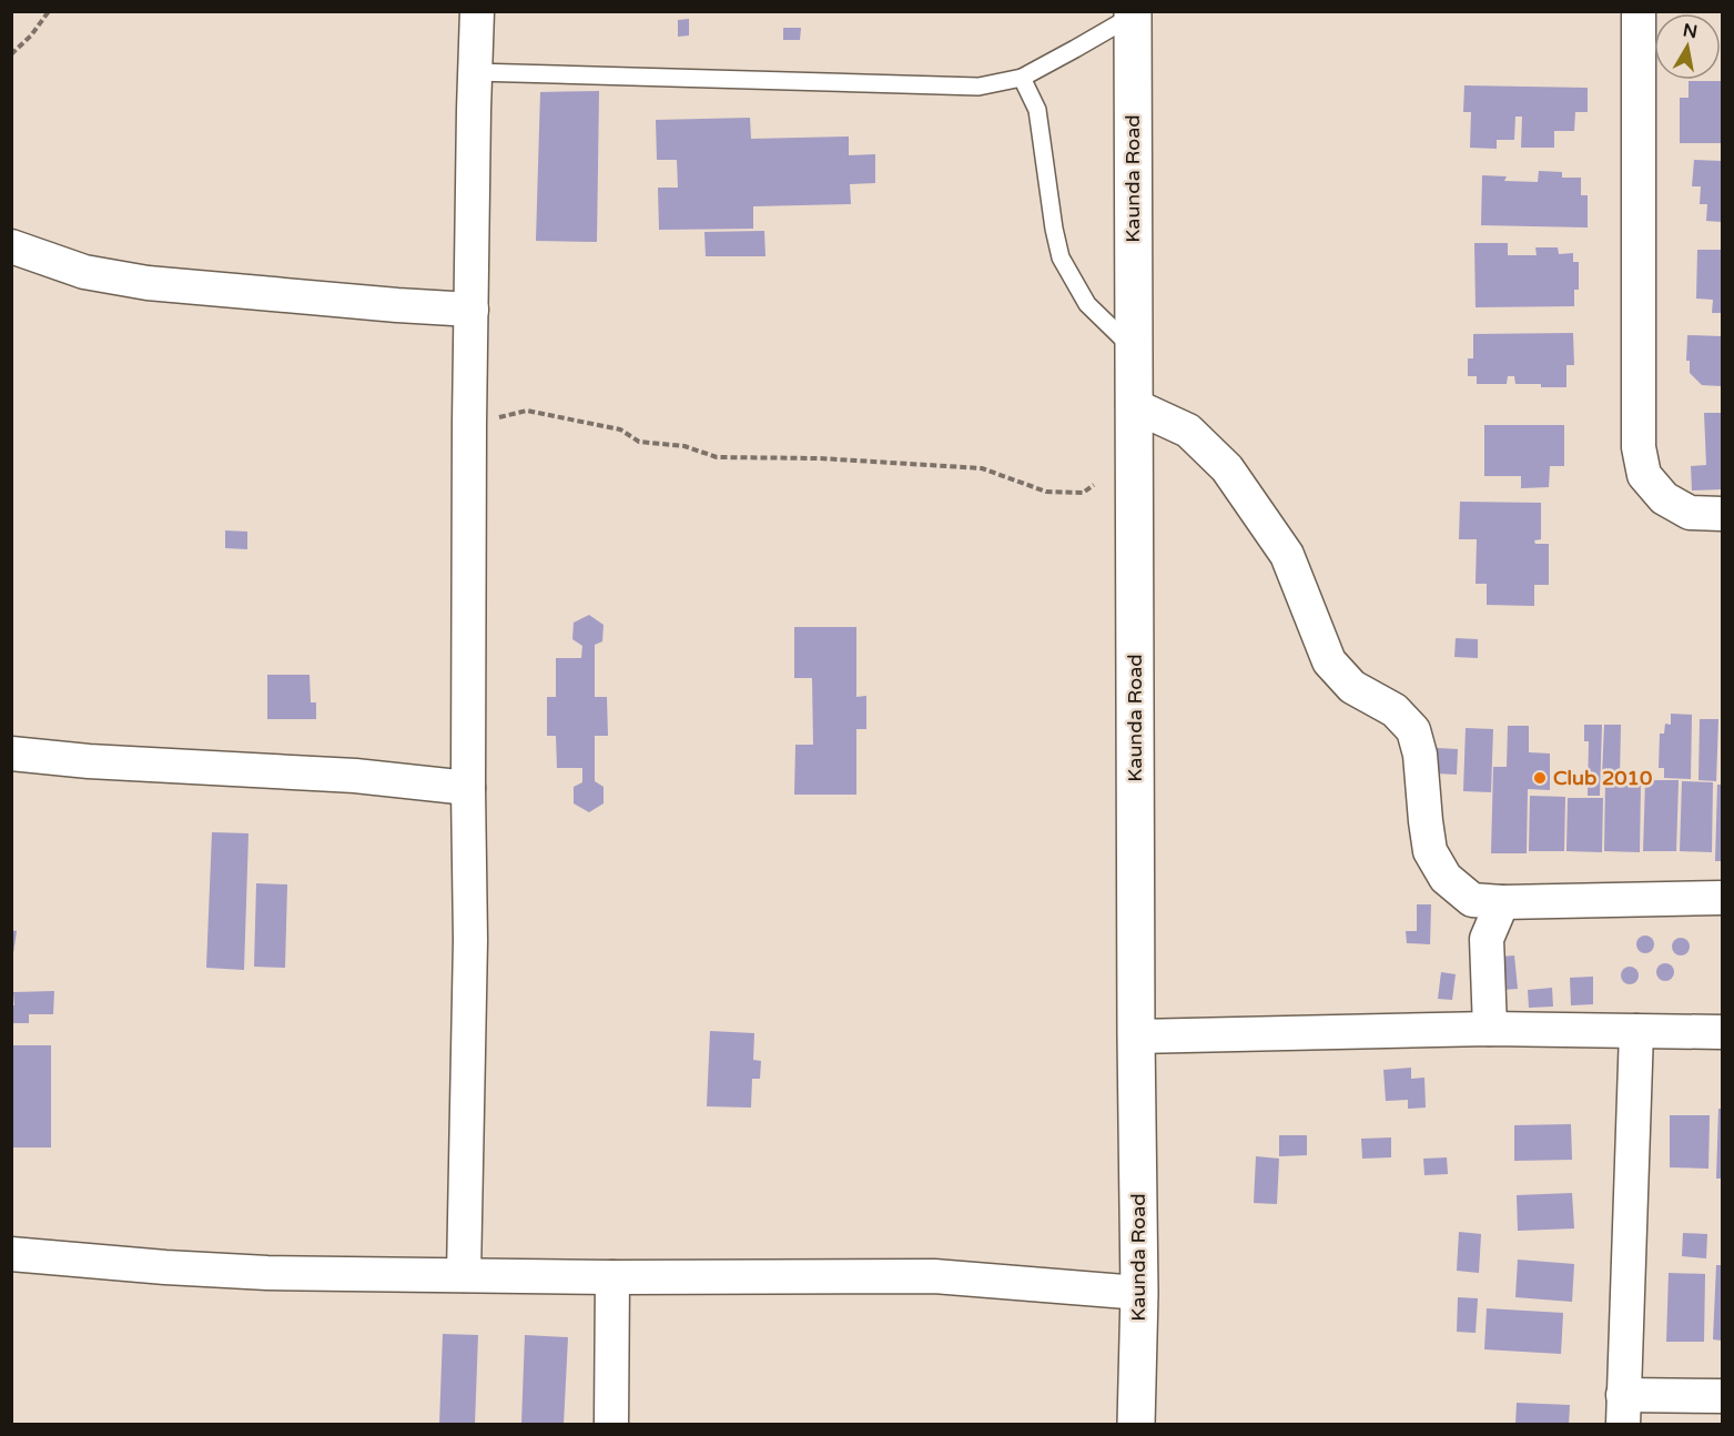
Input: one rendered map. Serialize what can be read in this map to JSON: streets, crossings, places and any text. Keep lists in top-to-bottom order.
{
  "streets": {
    "main road": ["Kaunda Road"]
  },
  "places": ["Club 2010"],
  "north": "top"
}
